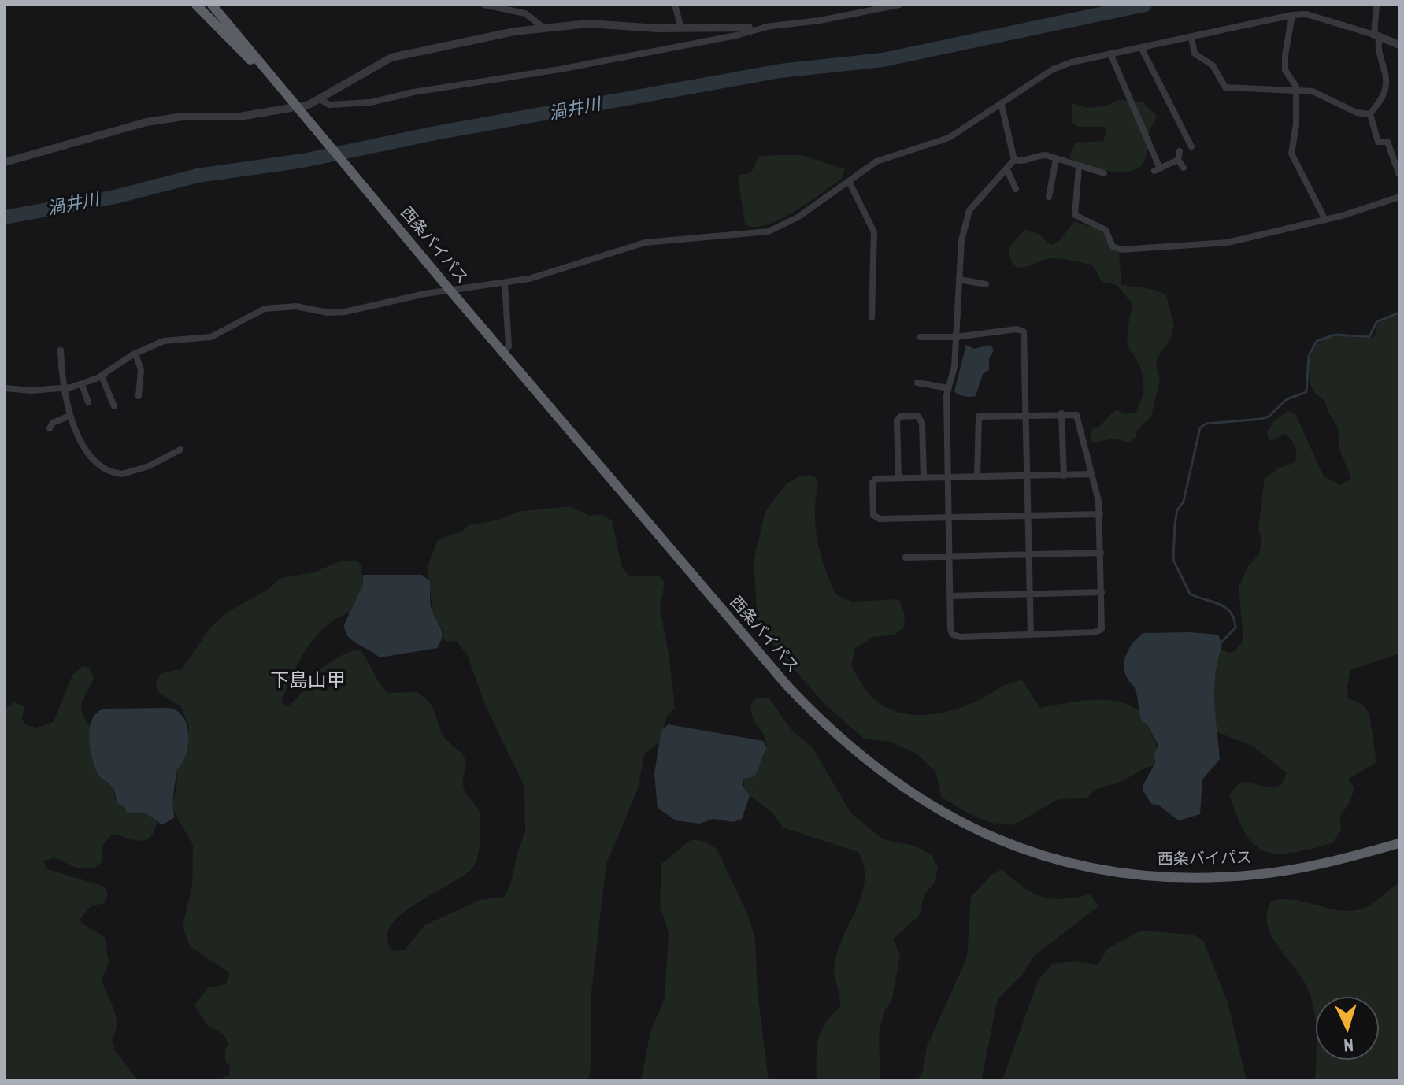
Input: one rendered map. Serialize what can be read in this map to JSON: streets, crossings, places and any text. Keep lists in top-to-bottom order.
{
  "streets": {
    "highway": ["西条バイパス"]
  },
  "districts": ["下島山甲"],
  "water": ["渦井川"],
  "north": "bottom"
}
